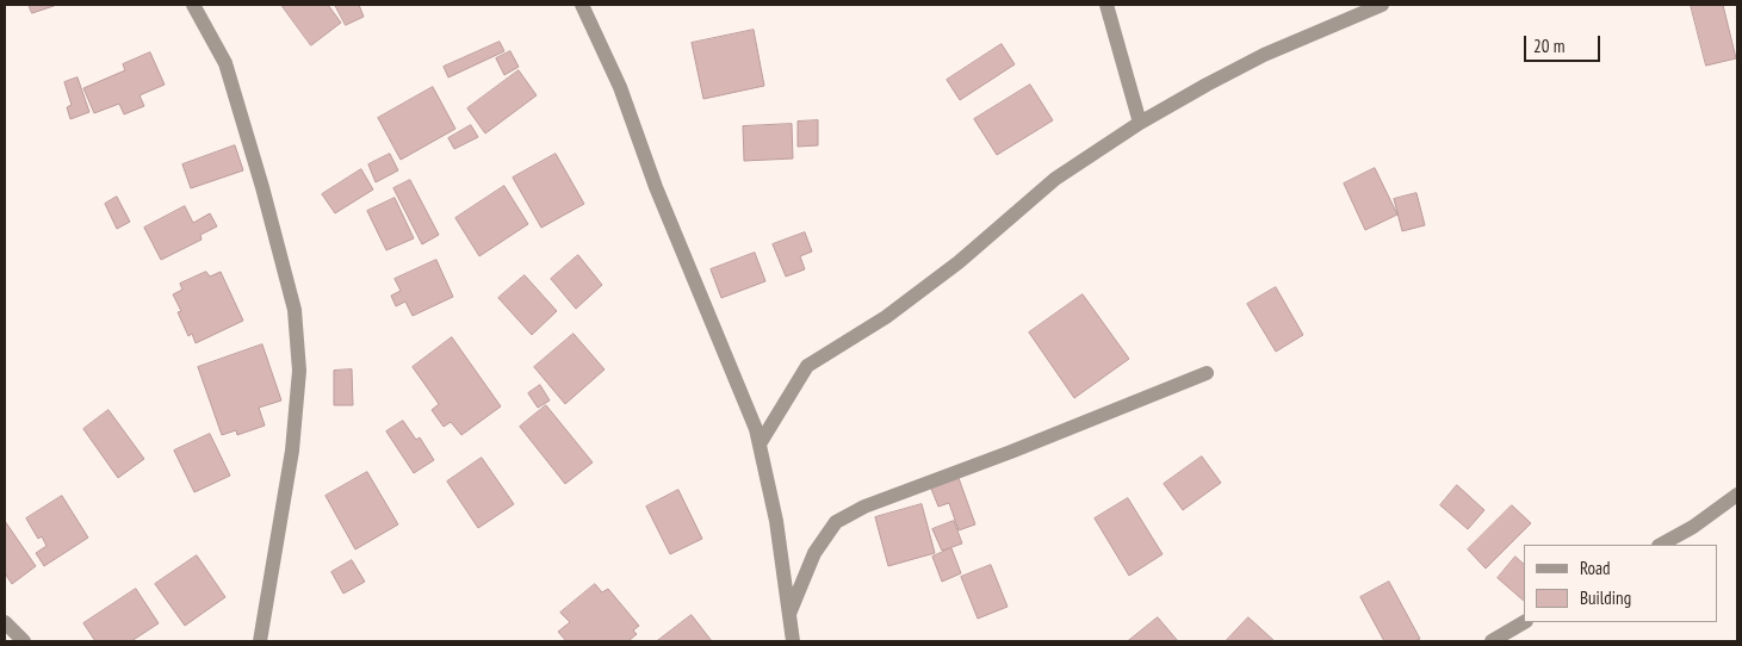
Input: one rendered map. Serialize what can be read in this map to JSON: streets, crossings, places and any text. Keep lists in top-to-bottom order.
{
  "legend": ["Road", "Building"],
  "scale_bar": "20 m"
}
